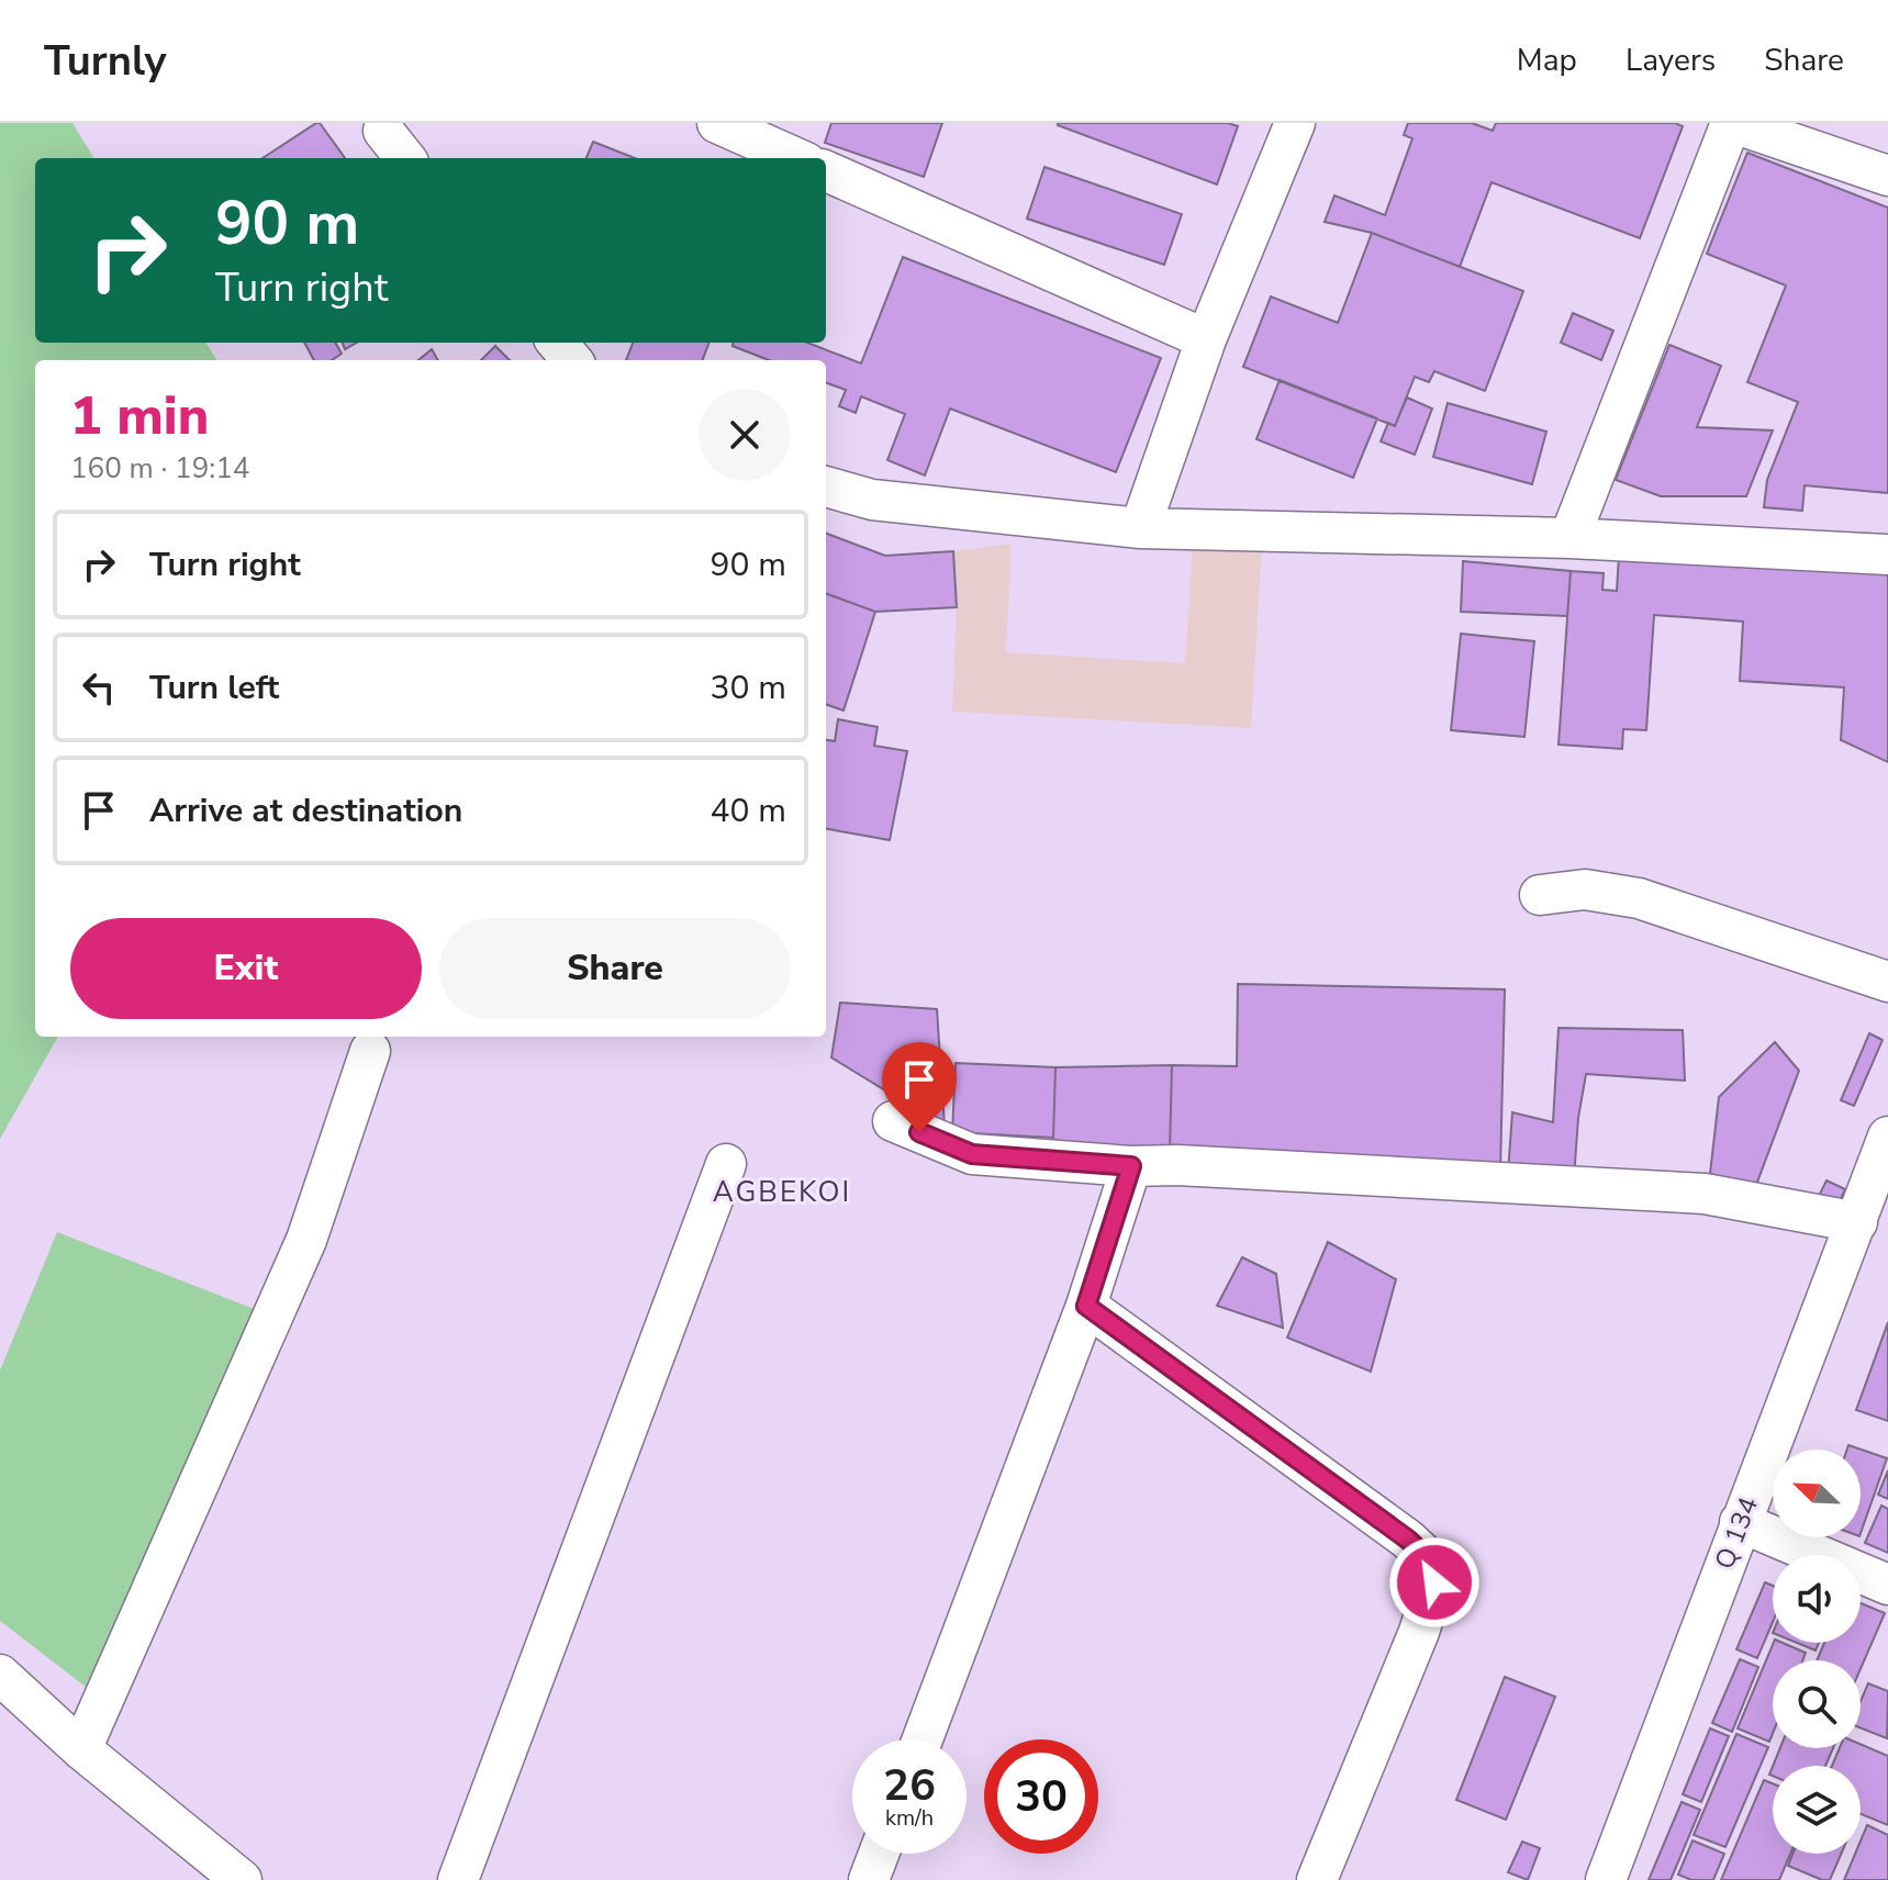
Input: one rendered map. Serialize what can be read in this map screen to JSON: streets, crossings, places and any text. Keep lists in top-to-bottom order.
{
  "streets": {
    "street": ["Q 134"]
  },
  "districts": ["AGBEKOI"],
  "north": "top left",
  "page": {
    "header": "Turnly",
    "nav": ["Map", "Layers", "Share"],
    "turn": ["90 m", "Turn right"],
    "heading": ["1 min", "160 m · 19:14"],
    "list": [
      {
        "name": "Turn right",
        "value": "90 m"
      },
      {
        "name": "Turn left",
        "value": "30 m"
      },
      {
        "name": "Arrive at destination",
        "value": "40 m"
      }
    ],
    "buttons": ["Exit", "Share"],
    "speed": "26 km/h",
    "limit": "30"
  }
}
